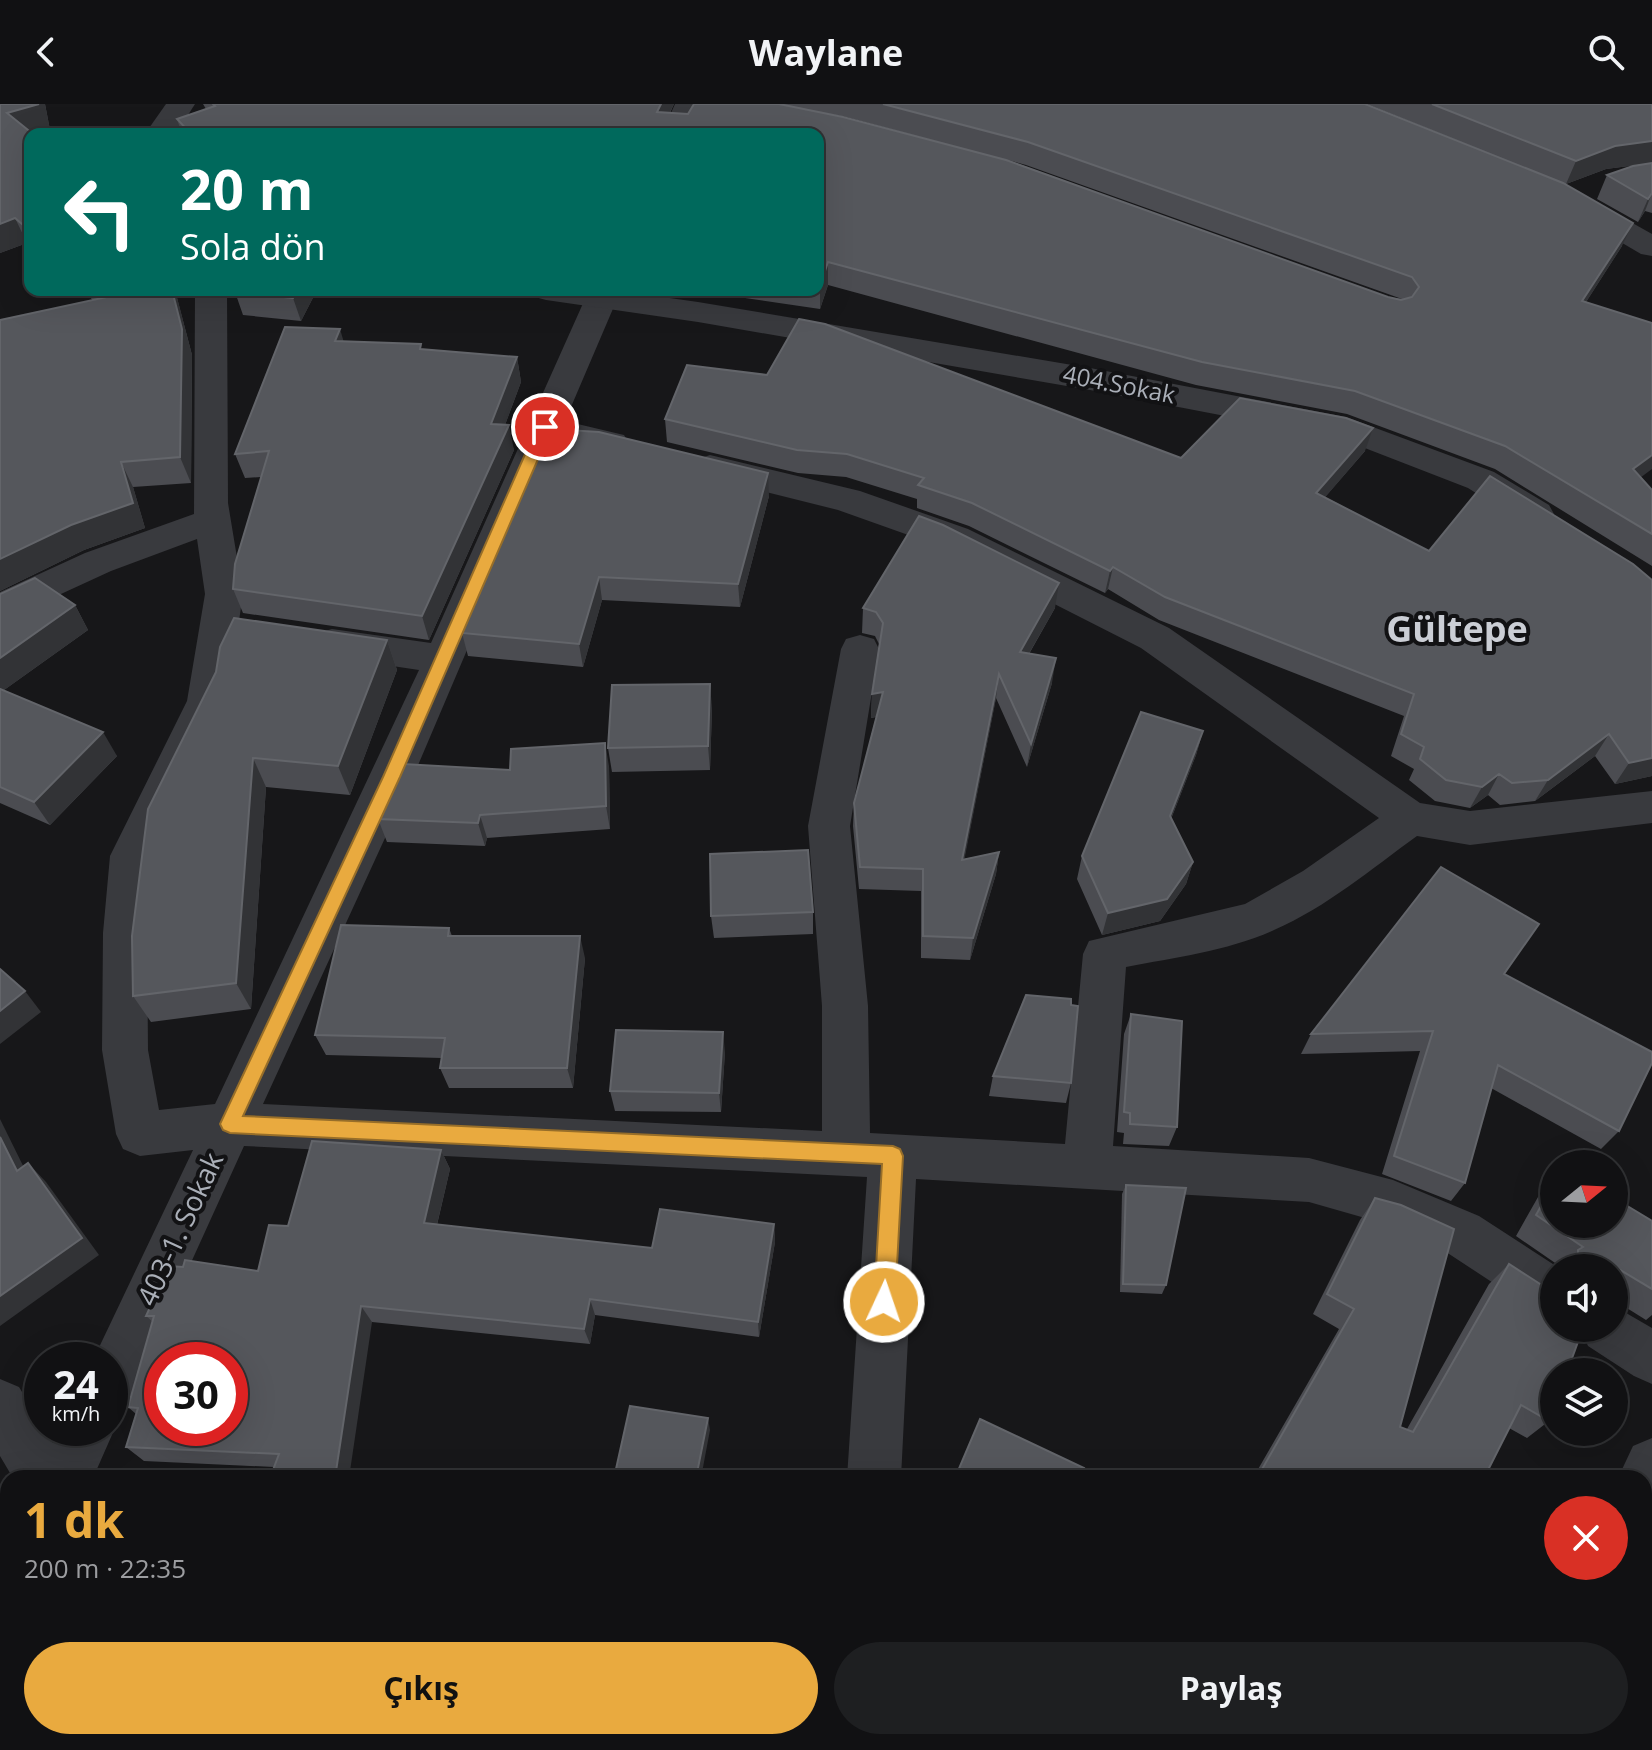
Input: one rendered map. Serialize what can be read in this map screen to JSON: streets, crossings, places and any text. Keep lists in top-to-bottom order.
{
  "streets": {
    "street": ["404.Sokak", "403-1. Sokak"]
  },
  "districts": ["Gültepe"],
  "north": "right",
  "page": {
    "header": "Waylane",
    "turn": ["20 m", "Sola dön"],
    "speed": "24 km/h",
    "limit": "30",
    "heading": ["1 dk", "200 m · 22:35"],
    "buttons": ["Çıkış", "Paylaş"]
  }
}
